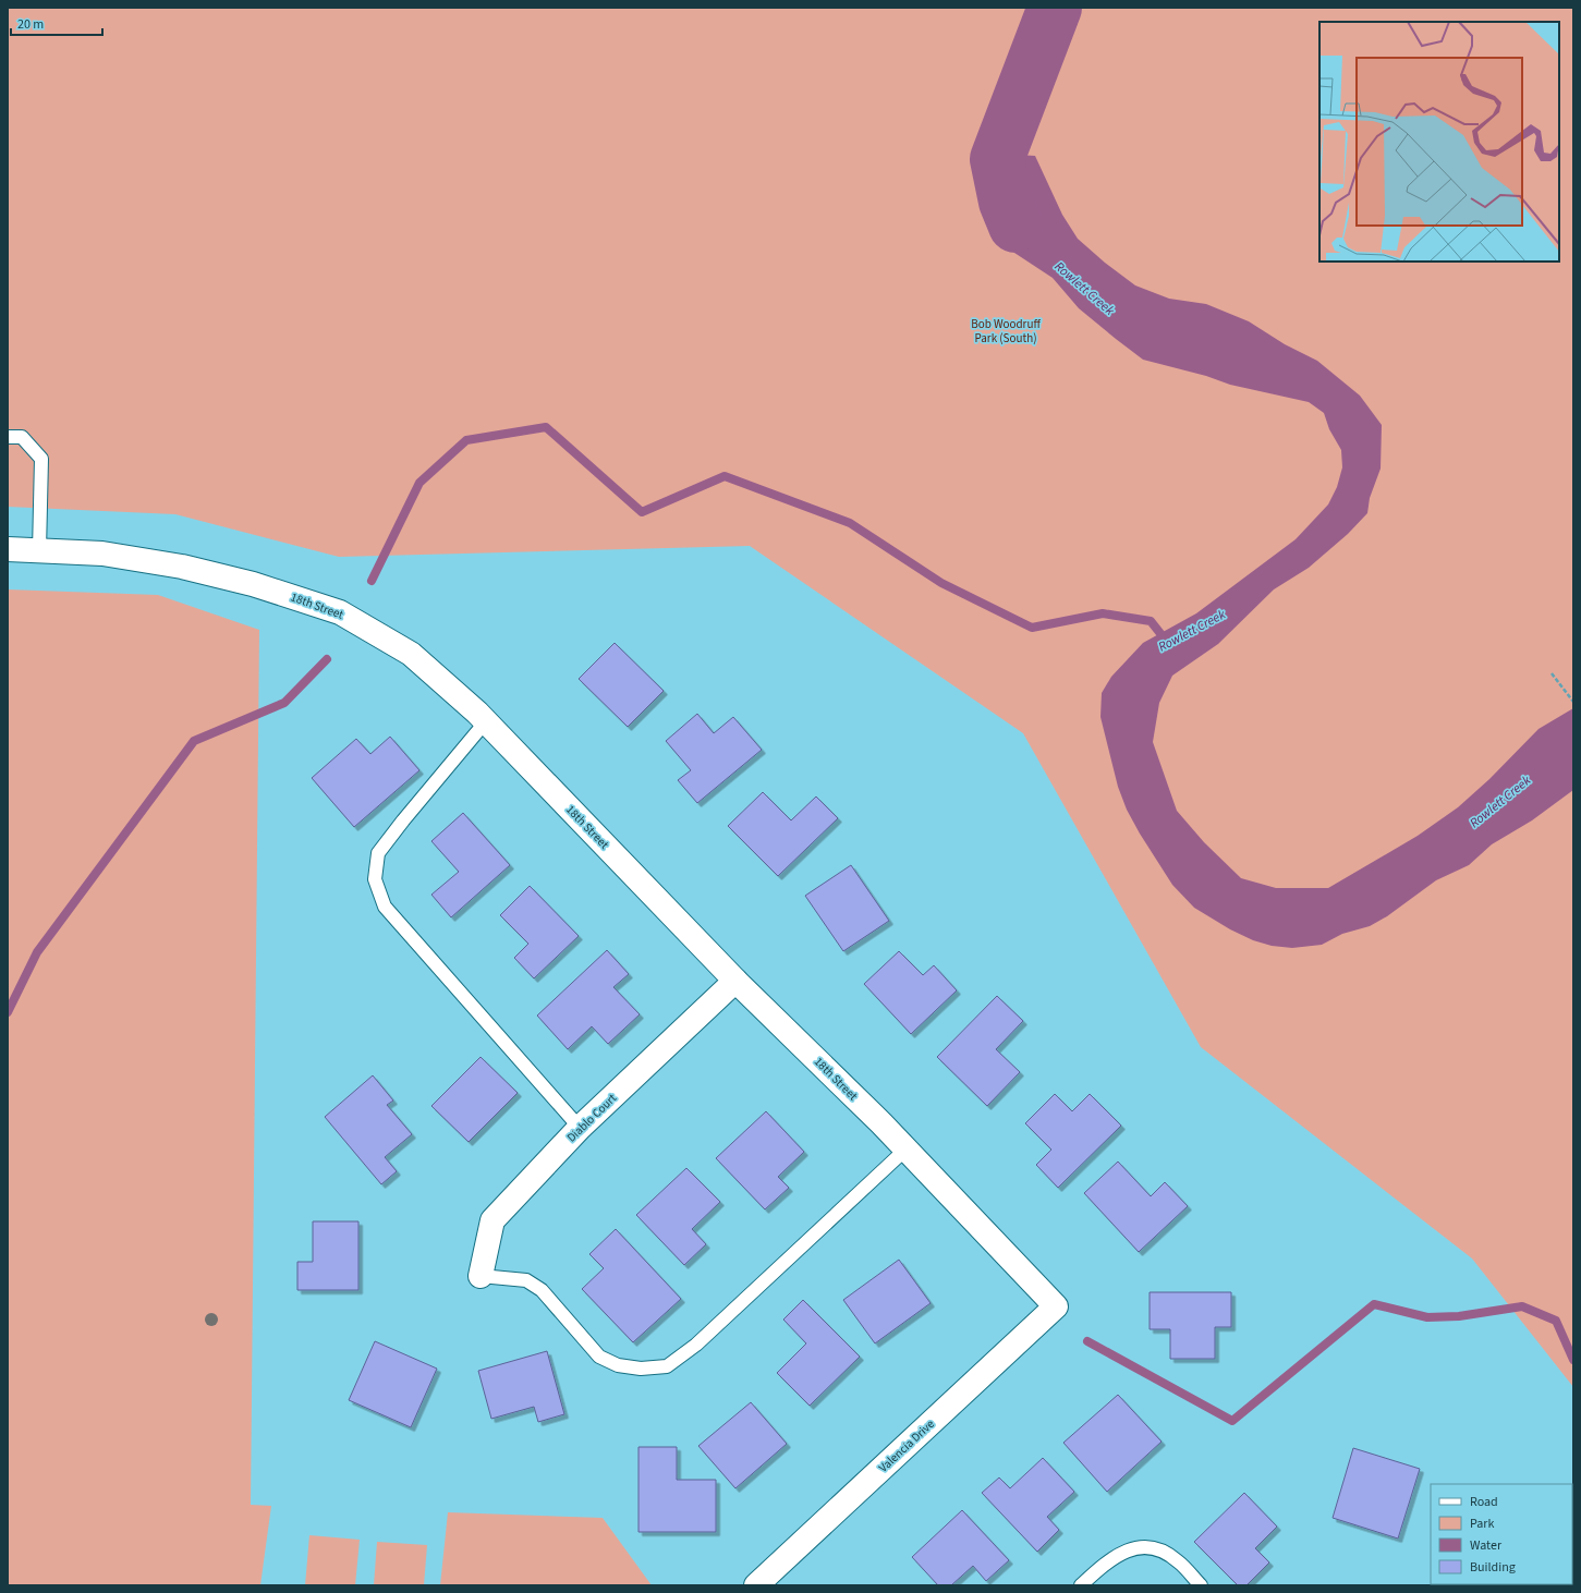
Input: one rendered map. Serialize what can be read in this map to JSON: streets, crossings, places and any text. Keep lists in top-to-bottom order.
{
  "streets": {
    "street": ["18th Street", "Diablo Court", "Valencia Drive"]
  },
  "crossings": [
    ["18th Street", "Diablo Court"],
    ["18th Street", "Valencia Drive"]
  ],
  "water": ["Rowlett Creek"],
  "parks": ["Bob Woodruff Park (South)"],
  "legend": [
    "Road",
    "Park",
    "Water",
    "Building"
  ],
  "scale_bar": "20 m"
}
